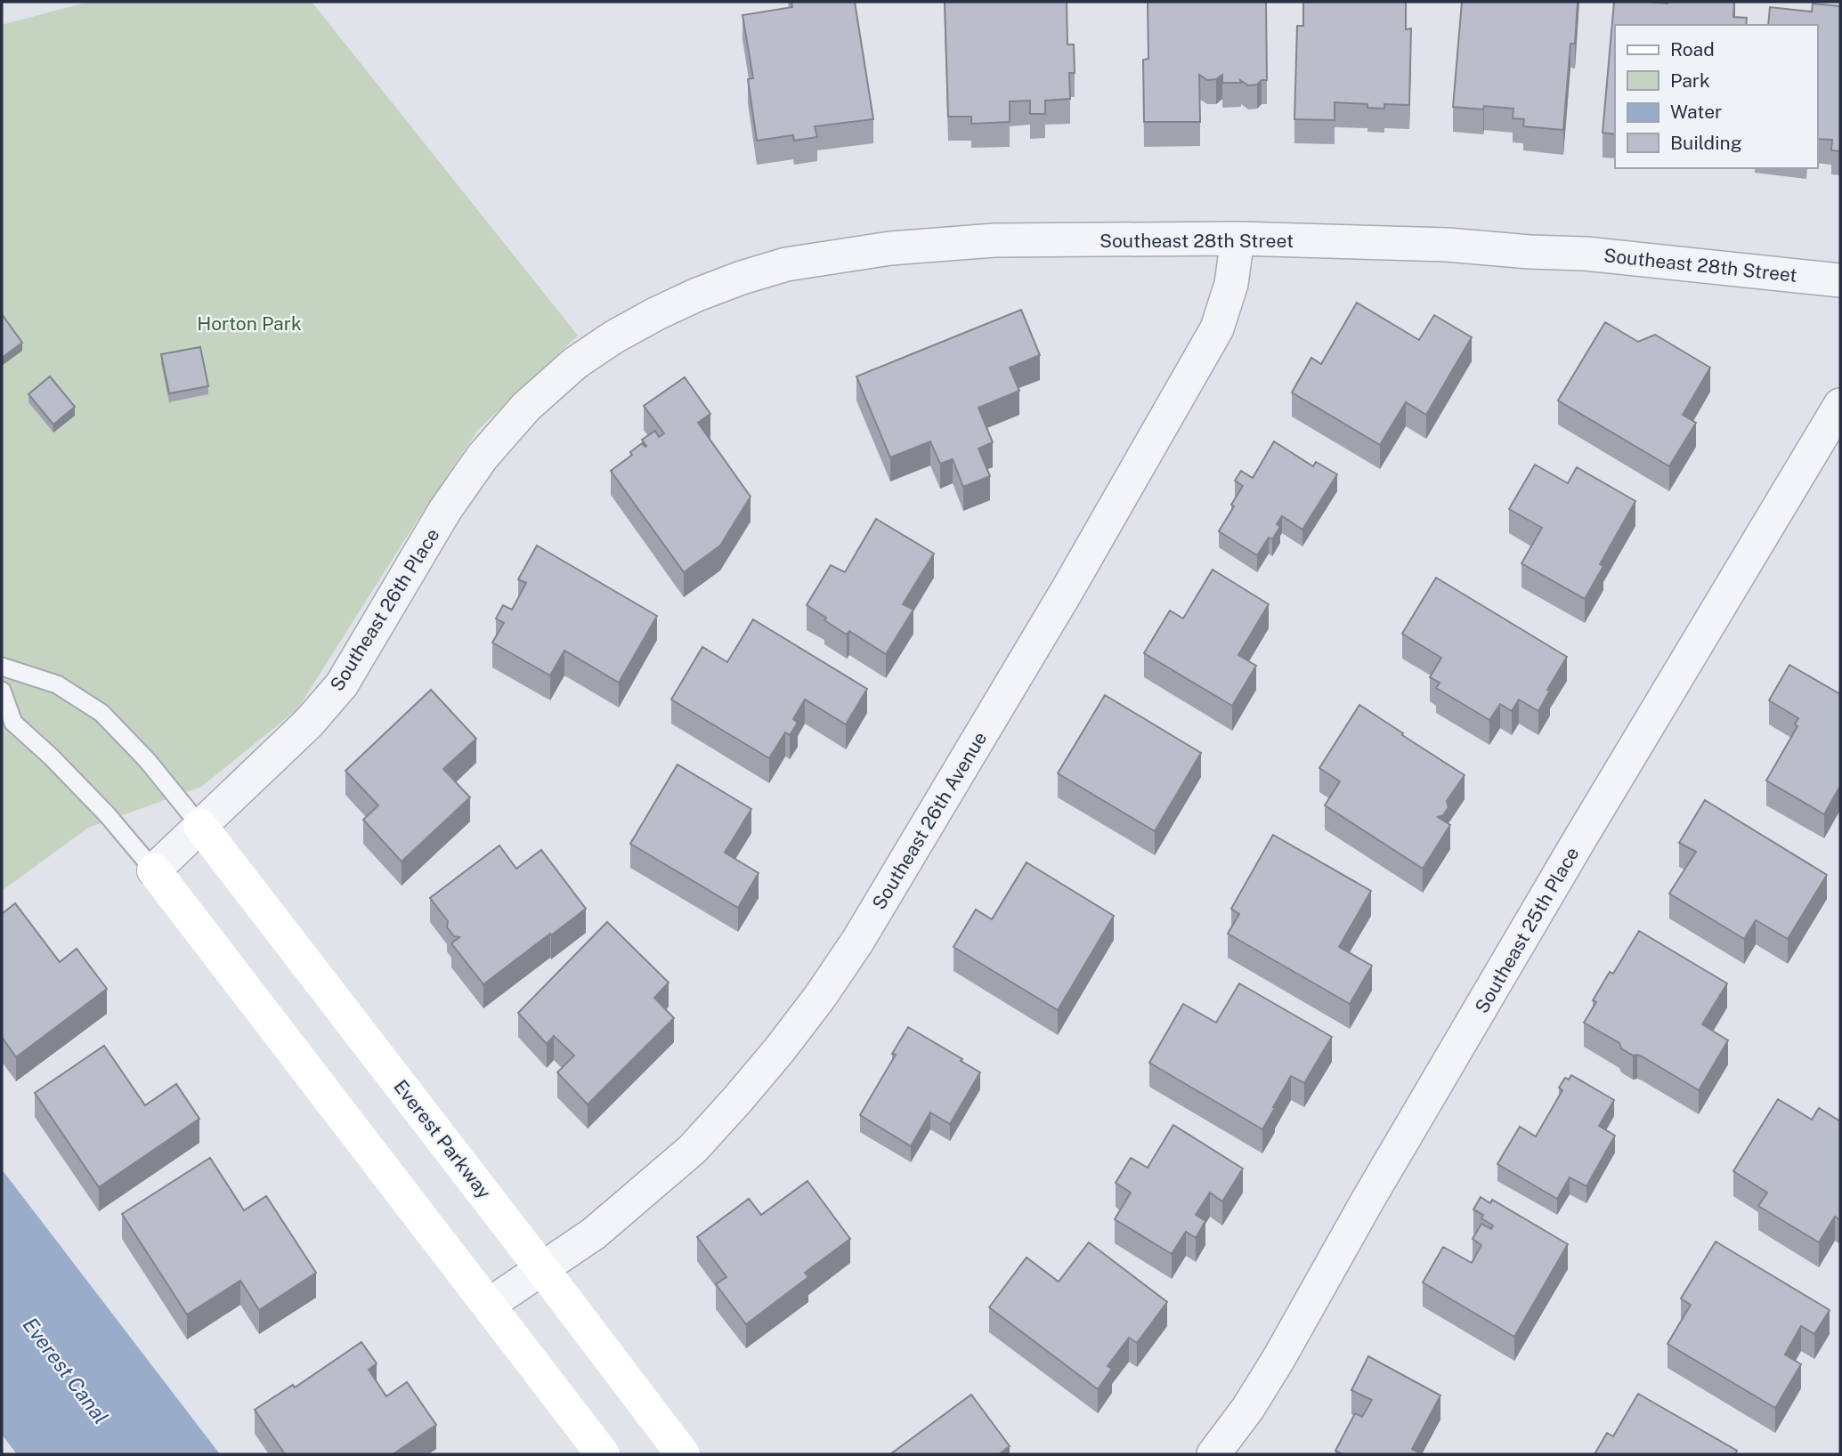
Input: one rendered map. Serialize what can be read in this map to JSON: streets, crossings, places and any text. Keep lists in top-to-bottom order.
{
  "streets": {
    "street": [
      "Southeast 28th Street",
      "Southeast 26th Place",
      "Southeast 26th Avenue",
      "Southeast 25th Place",
      "Everest Parkway"
    ]
  },
  "crossings": [
    ["Southeast 28th Street", "Southeast 26th Place"],
    ["Southeast 28th Street", "Southeast 26th Avenue"],
    ["Southeast 26th Place", "Everest Parkway"],
    ["Southeast 26th Avenue", "Everest Parkway"]
  ],
  "water": ["Everest Canal"],
  "parks": ["Horton Park"],
  "legend": [
    "Road",
    "Park",
    "Water",
    "Building"
  ]
}
